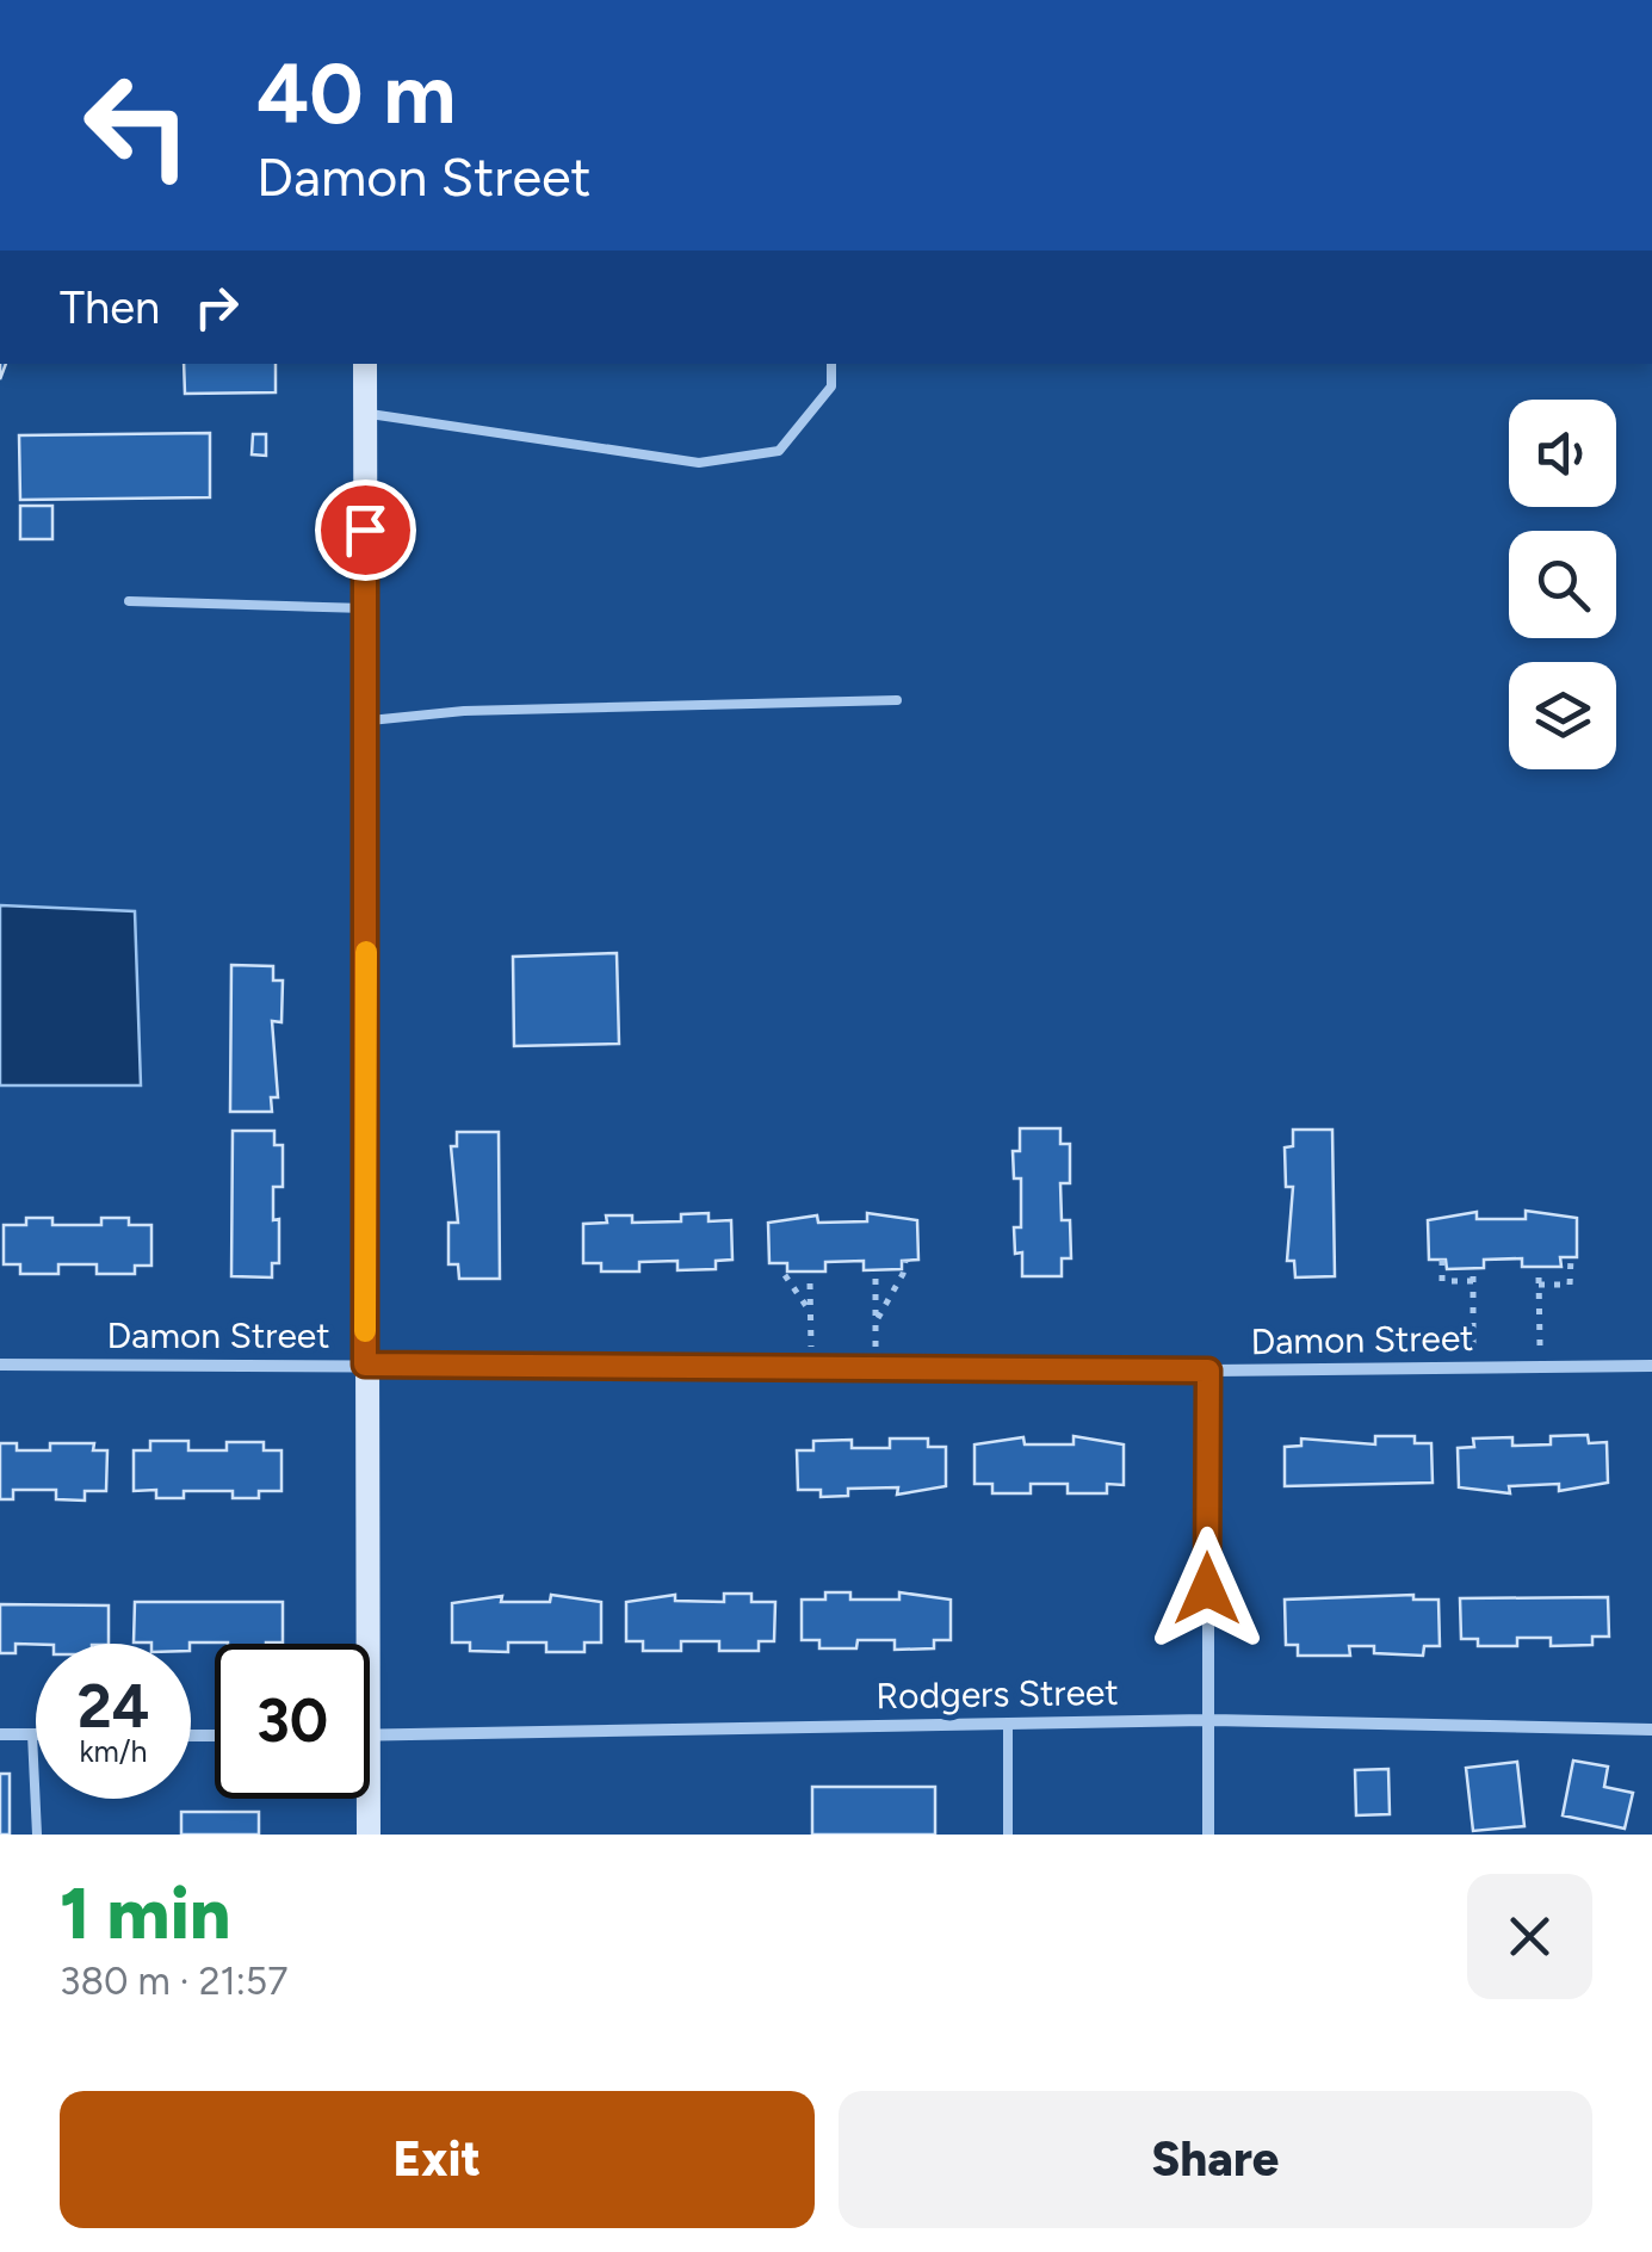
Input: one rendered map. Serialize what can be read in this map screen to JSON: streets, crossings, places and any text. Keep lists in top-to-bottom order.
{
  "streets": {
    "street": ["Damon Street", "Rodgers Street"]
  },
  "page": {
    "turn": ["40 m", "Damon Street"],
    "then": "Then",
    "speed": "24 km/h",
    "limit": "30",
    "heading": ["1 min", "380 m · 21:57"],
    "buttons": ["Exit", "Share"]
  }
}
